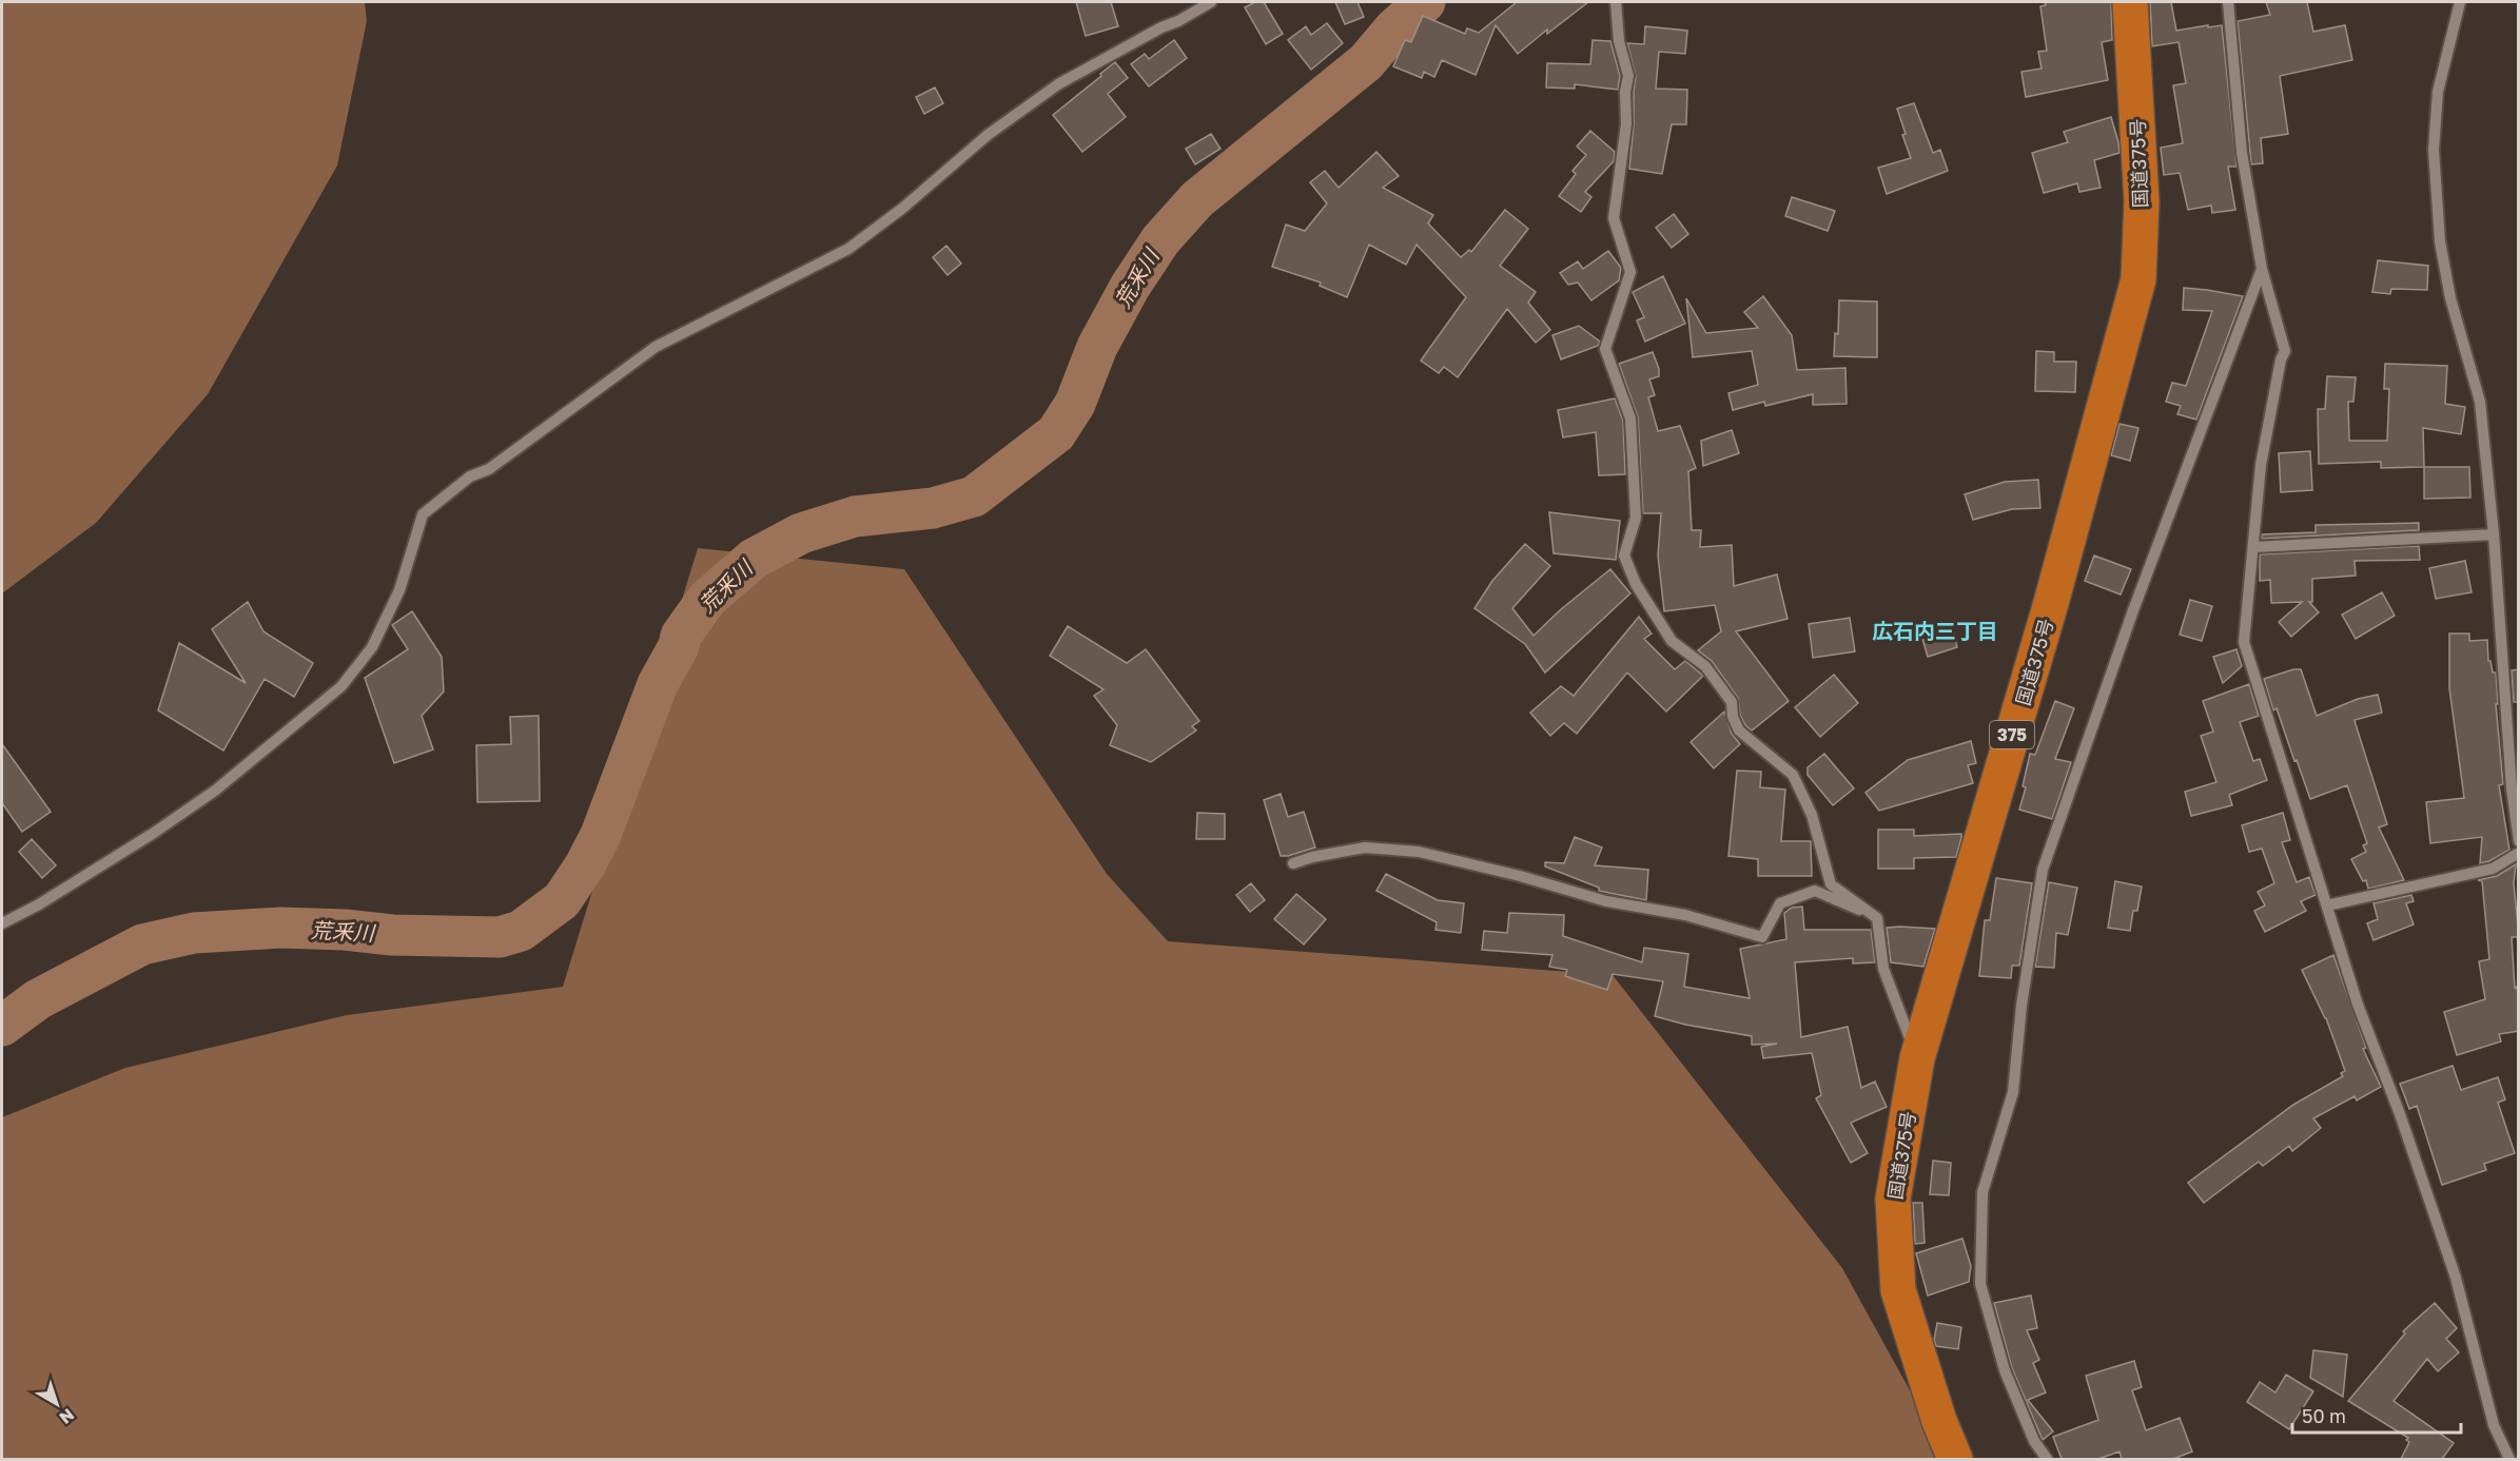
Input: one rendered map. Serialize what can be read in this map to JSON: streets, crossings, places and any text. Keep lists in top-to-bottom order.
{
  "streets": {
    "highway": ["国道375号", "375"]
  },
  "districts": ["広石内三丁目"],
  "water": ["荒釆川"],
  "scale_bar": "50 m",
  "north": "bottom right"
}
